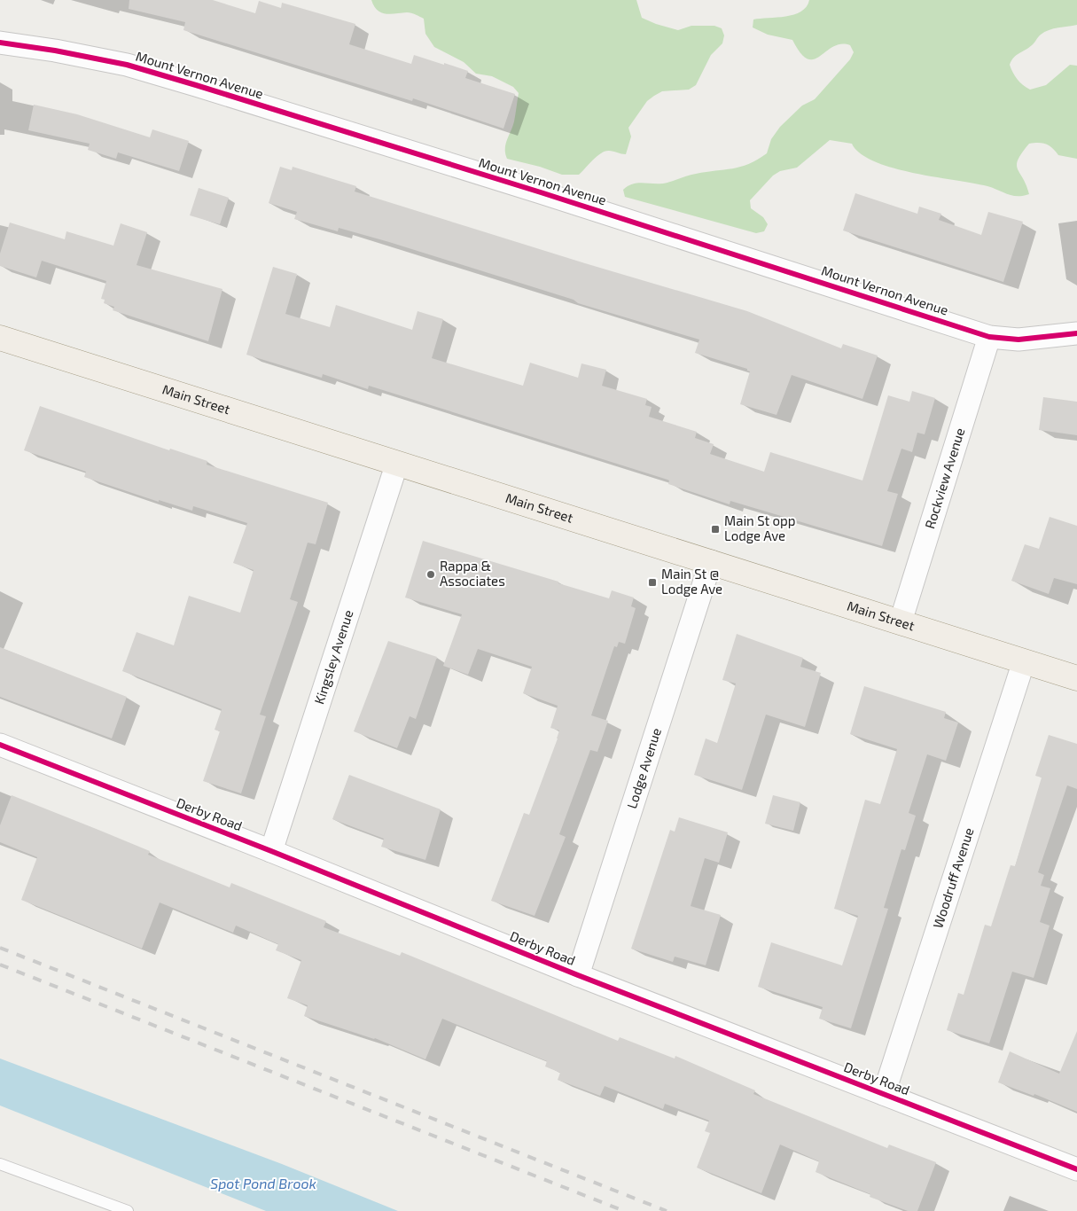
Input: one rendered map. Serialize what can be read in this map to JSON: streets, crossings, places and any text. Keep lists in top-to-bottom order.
{
  "streets": {
    "main road": ["Main Street"],
    "street": [
      "Mount Vernon Avenue",
      "Rockview Avenue",
      "Kingsley Avenue",
      "Lodge Avenue",
      "Derby Road",
      "Woodruff Avenue"
    ]
  },
  "crossings": [
    ["Mount Vernon Avenue", "Rockview Avenue"],
    ["Main Street", "Rockview Avenue"],
    ["Main Street", "Kingsley Avenue"],
    ["Main Street", "Lodge Avenue"],
    ["Main Street", "Woodruff Avenue"],
    ["Kingsley Avenue", "Derby Road"],
    ["Lodge Avenue", "Derby Road"],
    ["Derby Road", "Woodruff Avenue"]
  ],
  "water": ["Spot Pond Brook"],
  "places": {
    "transit": ["Main St opp Lodge Ave", "Main St @ Lodge Ave"],
    "other": ["Rappa & Associates"]
  }
}
